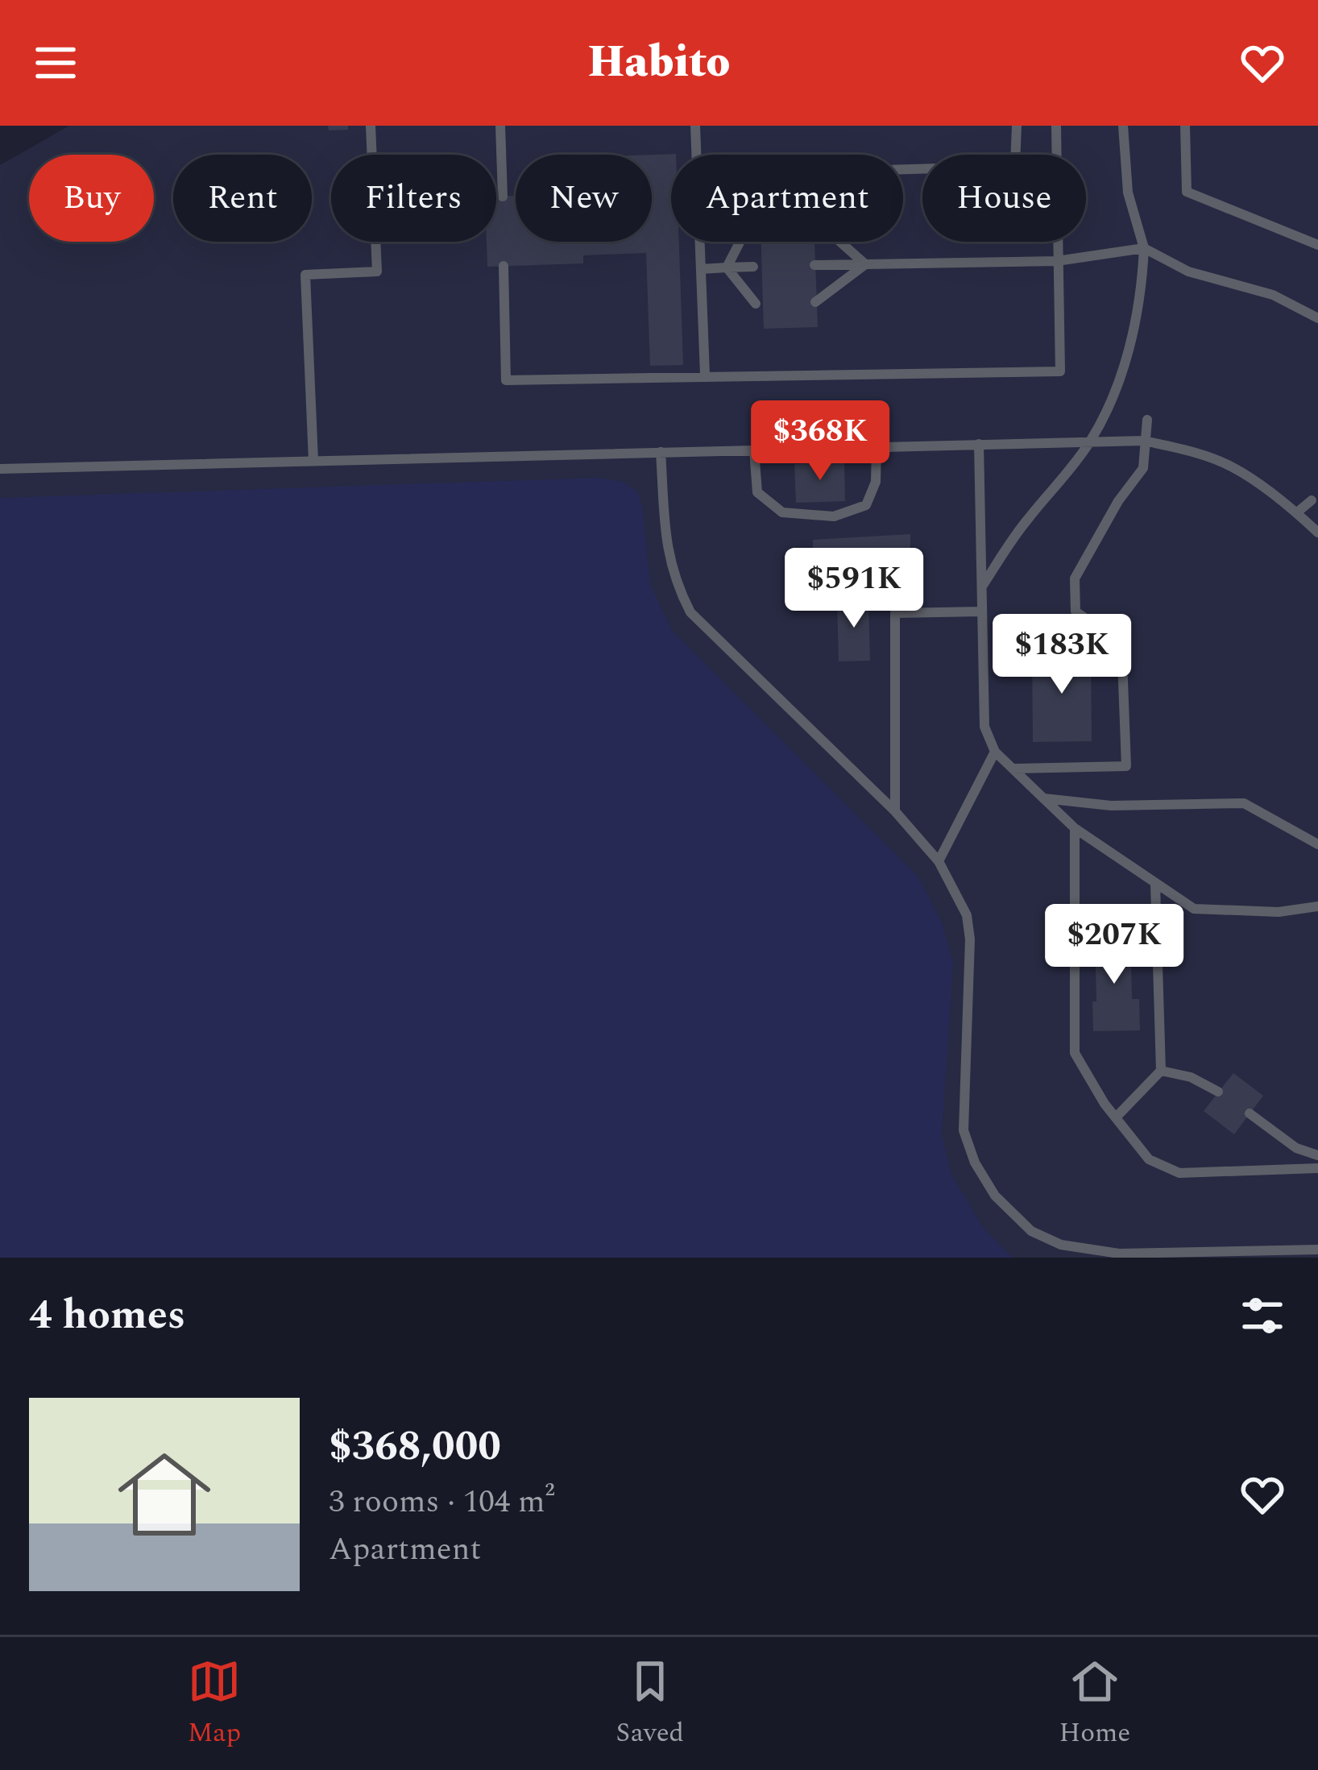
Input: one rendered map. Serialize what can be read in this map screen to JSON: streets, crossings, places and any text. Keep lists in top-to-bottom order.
{
  "page": {
    "header": "Habito",
    "chip": [
      "Buy",
      "Rent",
      "Filters",
      "New",
      "Apartment",
      "House"
    ],
    "price": [
      "$368K",
      "$591K",
      "$183K",
      "$207K"
    ],
    "heading": "4 homes",
    "list": [
      {
        "name": "$368,000",
        "note": "3 rooms · 104 m² · Apartment"
      }
    ],
    "tabs": ["Map", "Saved", "Home"]
  }
}
